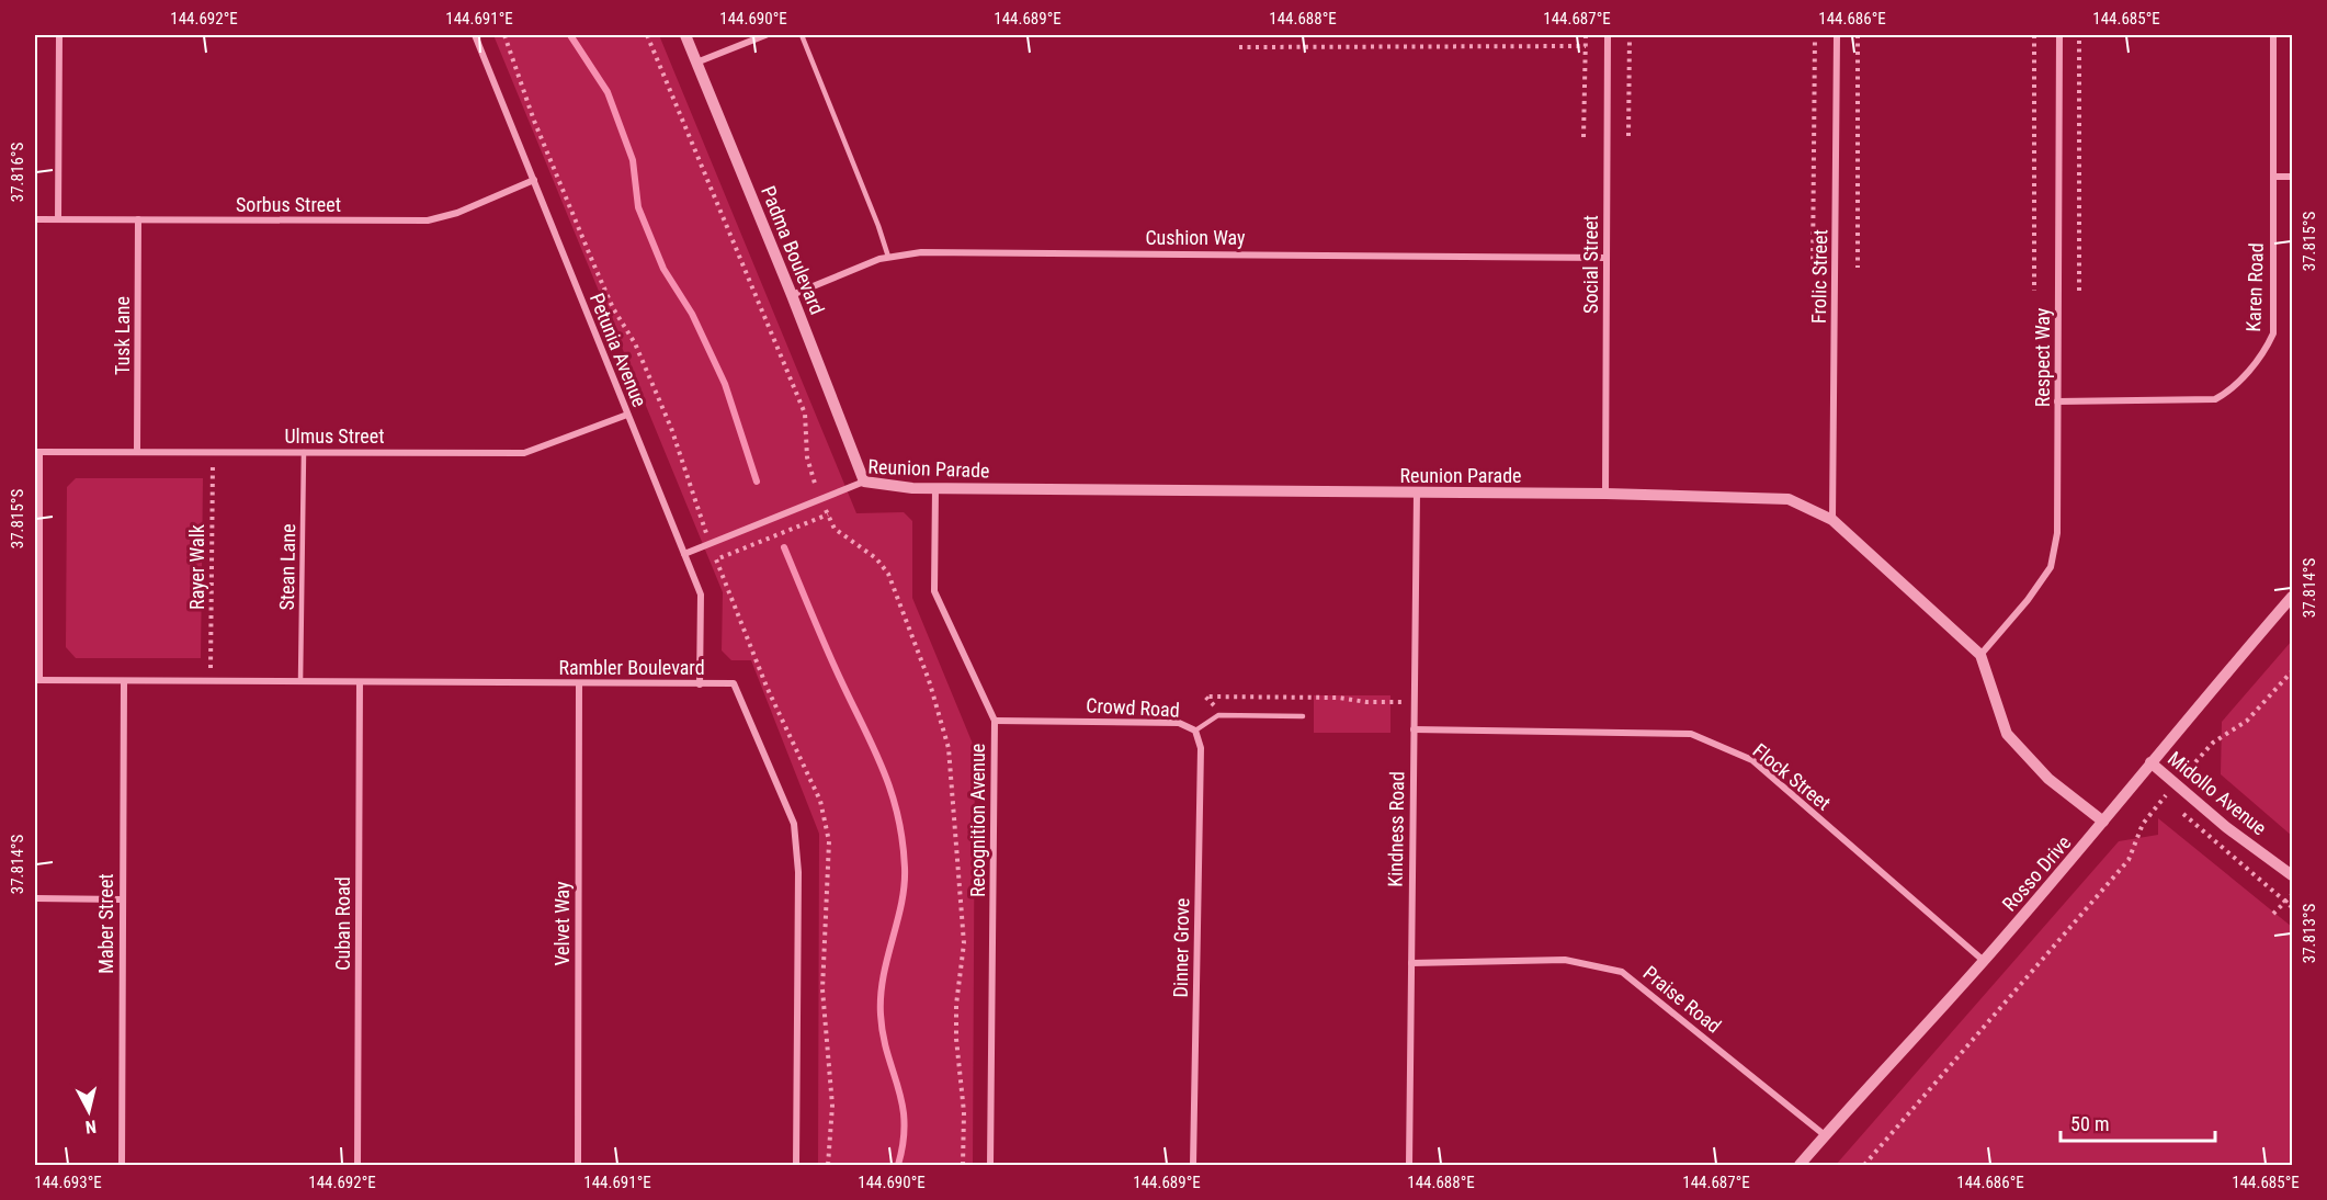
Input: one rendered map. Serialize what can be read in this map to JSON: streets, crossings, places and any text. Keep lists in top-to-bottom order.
{
  "streets": {
    "street": [
      "Sorbus Street",
      "Cushion Way",
      "Padma Boulevard",
      "Social Street",
      "Frolic Street",
      "Karen Road",
      "Tusk Lane",
      "Petunia Avenue",
      "Respect Way",
      "Ulmus Street",
      "Reunion Parade",
      "Rambler Boulevard",
      "Crowd Road",
      "Flock Street",
      "Midollo Avenue",
      "Recognition Avenue",
      "Kindness Road",
      "Rosso Drive",
      "Maber Street",
      "Cuban Road",
      "Velvet Way",
      "Dinner Grove",
      "Praise Road"
    ],
    "lane": ["Stean Lane"],
    "path": ["Rayer Walk"]
  },
  "crossings": [
    ["Sorbus Street", "Tusk Lane"],
    ["Sorbus Street", "Petunia Avenue"],
    ["Cushion Way", "Padma Boulevard"],
    ["Cushion Way", "Social Street"],
    ["Padma Boulevard", "Reunion Parade"],
    ["Social Street", "Reunion Parade"],
    ["Frolic Street", "Reunion Parade"],
    ["Karen Road", "Respect Way"],
    ["Tusk Lane", "Ulmus Street"],
    ["Petunia Avenue", "Ulmus Street"],
    ["Petunia Avenue", "Reunion Parade"],
    ["Petunia Avenue", "Rambler Boulevard"],
    ["Respect Way", "Reunion Parade"],
    ["Ulmus Street", "Rayer Walk"],
    ["Ulmus Street", "Stean Lane"],
    ["Reunion Parade", "Recognition Avenue"],
    ["Reunion Parade", "Kindness Road"],
    ["Reunion Parade", "Rosso Drive"],
    ["Rayer Walk", "Rambler Boulevard"],
    ["Stean Lane", "Rambler Boulevard"],
    ["Rambler Boulevard", "Maber Street"],
    ["Rambler Boulevard", "Cuban Road"],
    ["Rambler Boulevard", "Velvet Way"],
    ["Crowd Road", "Recognition Avenue"],
    ["Crowd Road", "Dinner Grove"],
    ["Flock Street", "Kindness Road"],
    ["Flock Street", "Rosso Drive"],
    ["Midollo Avenue", "Rosso Drive"],
    ["Kindness Road", "Praise Road"],
    ["Rosso Drive", "Praise Road"]
  ],
  "scale_bar": "50 m",
  "north": "bottom",
  "coordinates": [
    "144.692°E",
    "144.691°E",
    "144.690°E",
    "144.689°E",
    "144.688°E",
    "144.687°E",
    "144.686°E",
    "144.685°E",
    "37.816°S",
    "37.815°S",
    "37.814°S",
    "37.813°S",
    "144.693°E"
  ]
}
